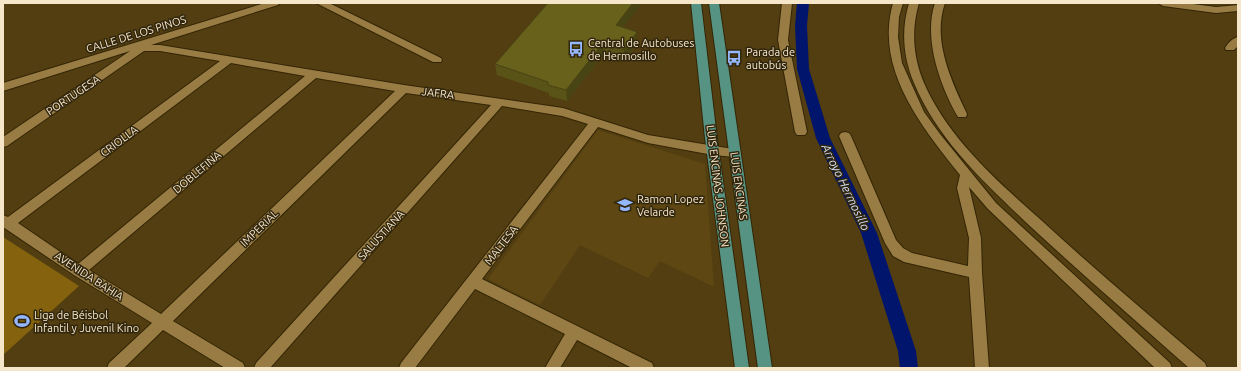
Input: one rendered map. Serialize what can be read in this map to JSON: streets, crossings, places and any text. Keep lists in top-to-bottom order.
{
  "streets": {
    "main road": ["LUIS ENCINAS JOHNSON", "LUIS ENCINAS"],
    "street": [
      "CALLE DE LOS PINOS",
      "JAFRA",
      "PORTUGESA",
      "CRIOLLA",
      "DOBLEFINA",
      "IMPERIAL",
      "SALUSTIANA",
      "MALTESA",
      "AVENIDA BAHIA"
    ]
  },
  "crossings": [
    ["CALLE DE LOS PINOS", "JAFRA"],
    ["CALLE DE LOS PINOS", "PORTUGESA"],
    ["JAFRA", "PORTUGESA"],
    ["JAFRA", "CRIOLLA"],
    ["JAFRA", "DOBLEFINA"],
    ["JAFRA", "LUIS ENCINAS JOHNSON"],
    ["JAFRA", "LUIS ENCINAS"],
    ["JAFRA", "IMPERIAL"],
    ["JAFRA", "SALUSTIANA"],
    ["JAFRA", "MALTESA"],
    ["CRIOLLA", "AVENIDA BAHIA"],
    ["DOBLEFINA", "AVENIDA BAHIA"],
    ["IMPERIAL", "AVENIDA BAHIA"]
  ],
  "water": ["Arroyo Hermosillo"],
  "places": {
    "bus stop": ["Central de Autobuses de Hermosillo", "Parada de autobús"],
    "school or university": ["Ramon Lopez Velarde"],
    "sports": ["Liga de Béisbol Infantil y Juvenil Kino"]
  }
}
